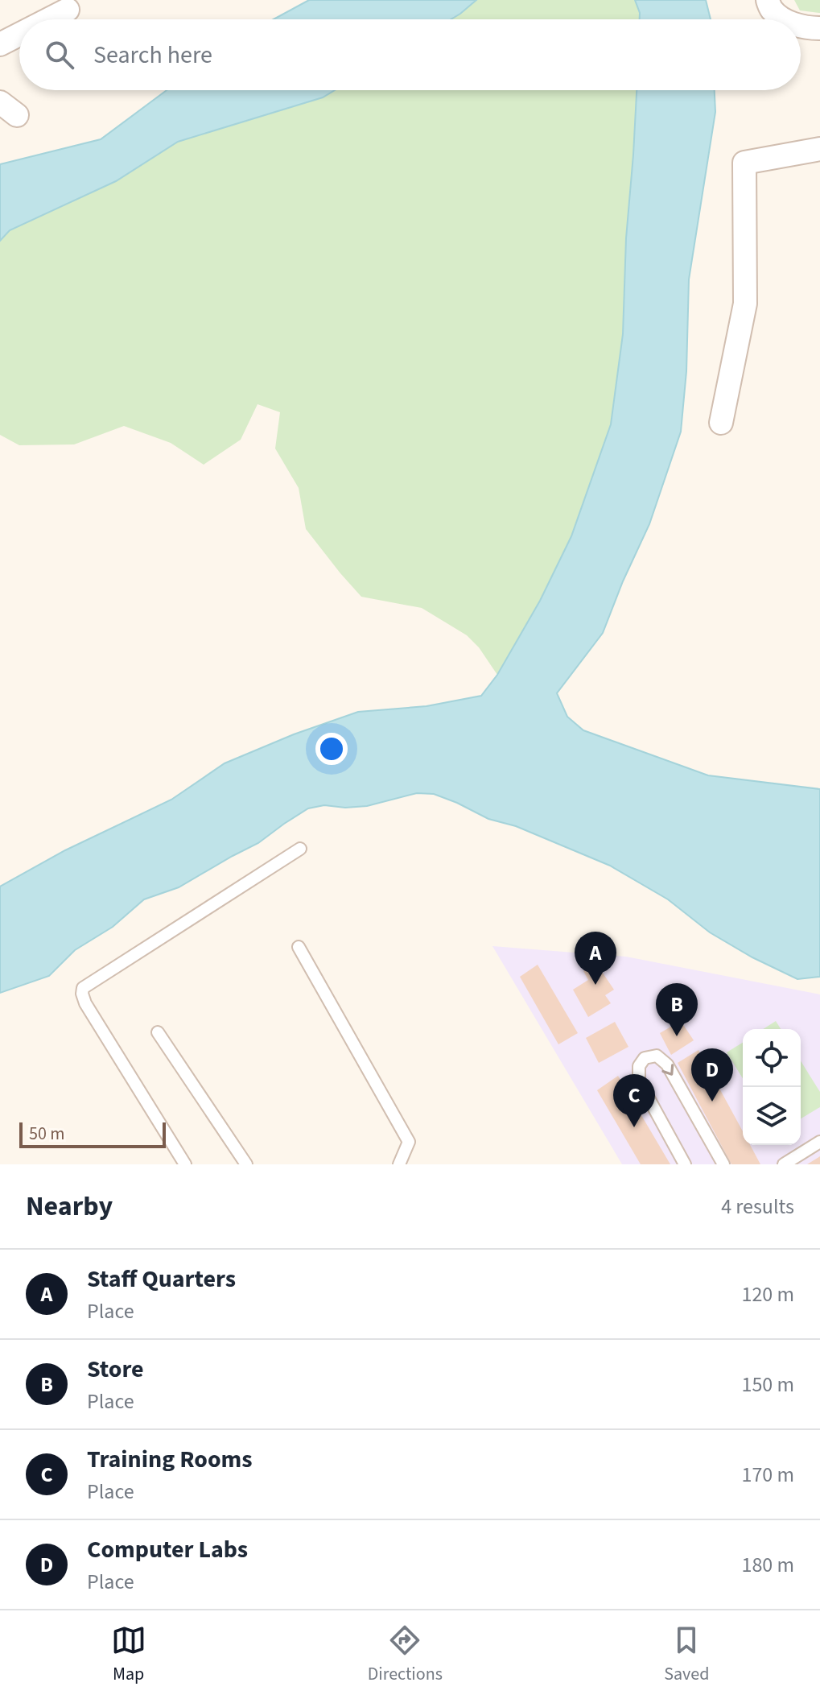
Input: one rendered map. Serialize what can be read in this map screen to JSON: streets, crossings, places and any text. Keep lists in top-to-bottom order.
{
  "scale_bar": "50 m",
  "page": {
    "search": "Search here",
    "pins": [
      "A",
      "B",
      "D",
      "C"
    ],
    "scale": "50 m",
    "heading": ["Nearby", "4 results"],
    "list": [
      {
        "mark": "A",
        "name": "Staff Quarters",
        "note": "Place",
        "value": "120 m"
      },
      {
        "mark": "B",
        "name": "Store",
        "note": "Place",
        "value": "150 m"
      },
      {
        "mark": "C",
        "name": "Training Rooms",
        "note": "Place",
        "value": "170 m"
      },
      {
        "mark": "D",
        "name": "Computer Labs",
        "note": "Place",
        "value": "180 m"
      }
    ],
    "nav": ["Map", "Directions", "Saved"]
  }
}
